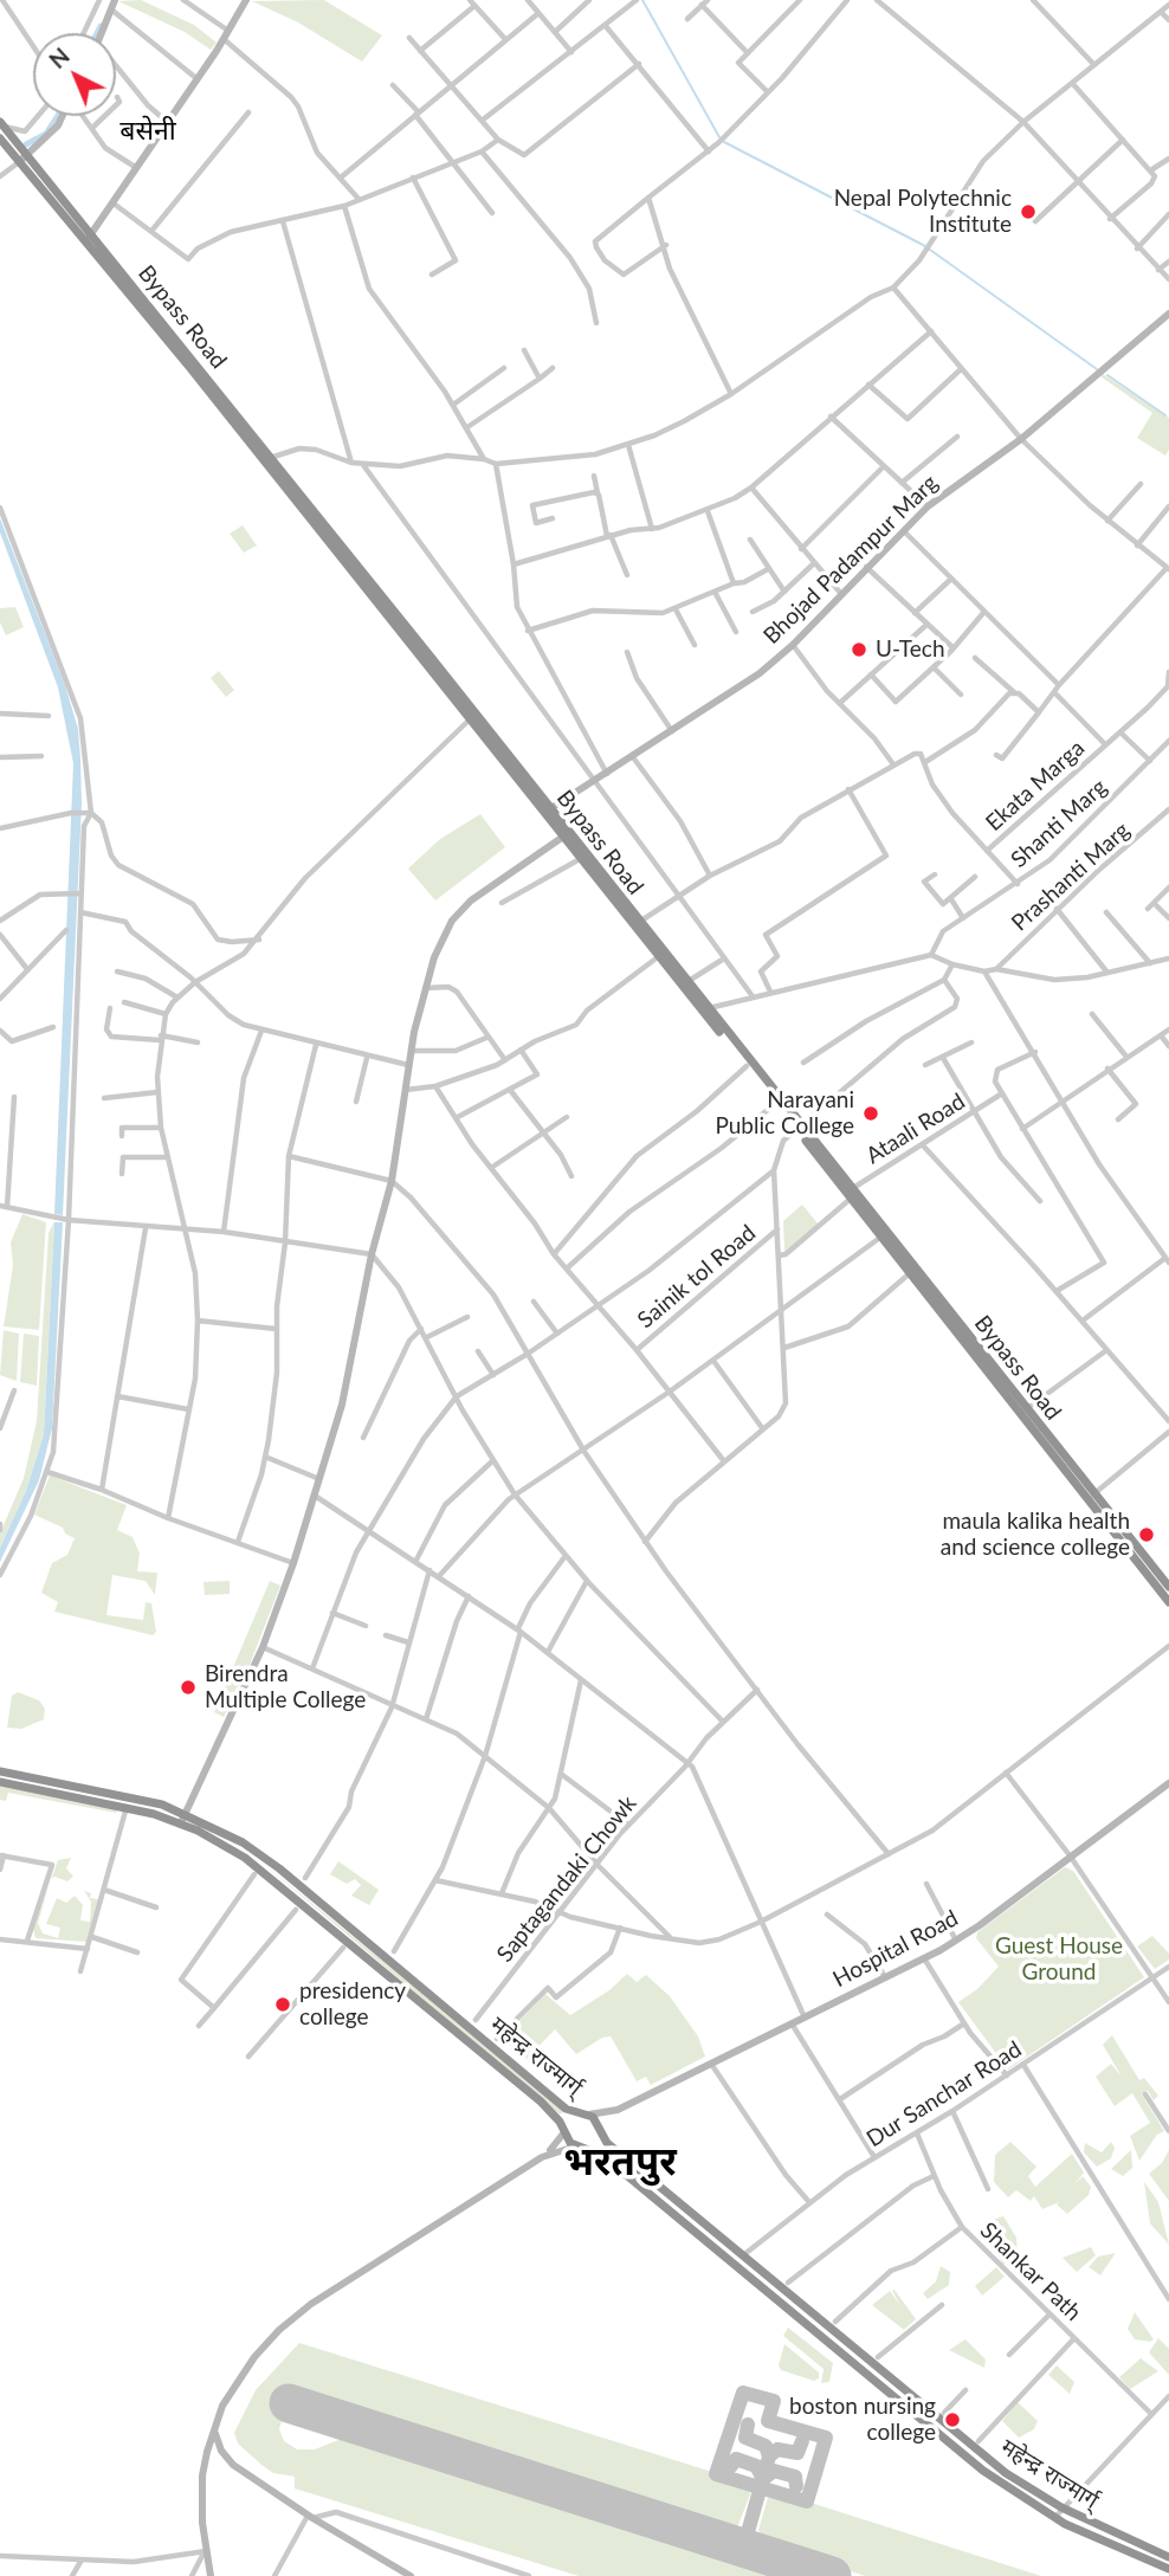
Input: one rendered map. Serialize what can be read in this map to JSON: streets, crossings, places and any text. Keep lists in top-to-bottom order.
{
  "streets": {
    "highway": ["Bypass Road", "महेन्द्र राज्मार्ग्"],
    "street": [
      "Bhojad Padampur Marg",
      "Ekata Marga",
      "Shanti Marg",
      "Prashanti Marg",
      "Ataali Road",
      "Sainik tol Road",
      "Saptagandaki Chowk",
      "Hospital Road",
      "Dur Sanchar Road",
      "Shankar Path"
    ]
  },
  "crossings": [
    ["Bypass Road", "Bhojad Padampur Marg"],
    ["Bypass Road", "Ataali Road"],
    ["Hospital Road", "महेन्द्र राज्मार्ग्"],
    ["महेन्द्र राज्मार्ग्", "Dur Sanchar Road"],
    ["Dur Sanchar Road", "Shankar Path"]
  ],
  "districts": ["बसेनी", "भरतपुर"],
  "parks": ["Guest House Ground"],
  "places": [
    "Nepal Polytechnic Institute",
    "U-Tech",
    "Narayani Public College",
    "maula kalika health and science college",
    "Birendra Multiple College",
    "presidency college",
    "boston nursing college"
  ],
  "north": "top left"
}
